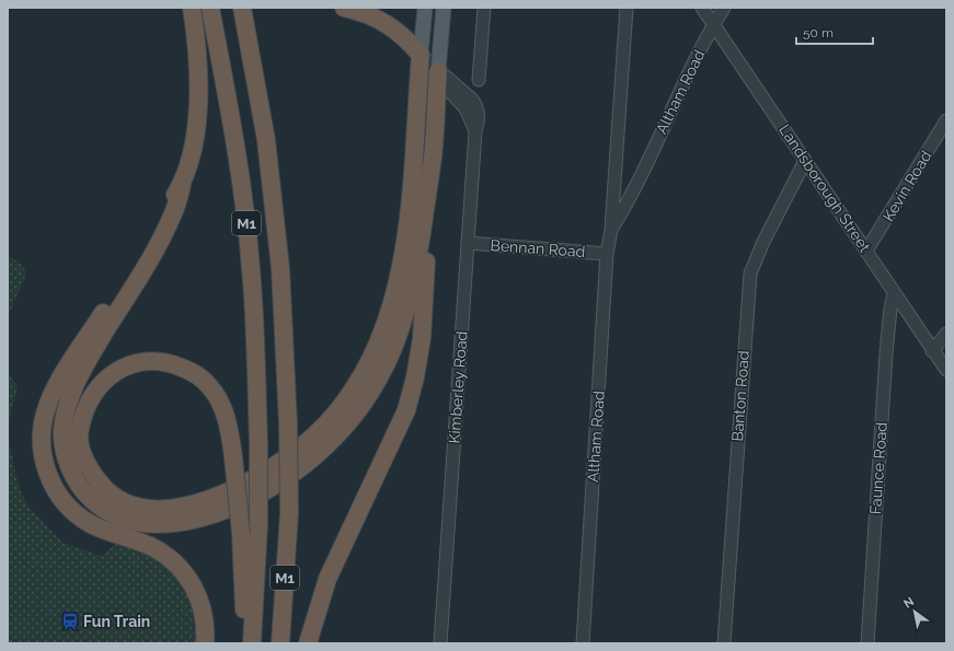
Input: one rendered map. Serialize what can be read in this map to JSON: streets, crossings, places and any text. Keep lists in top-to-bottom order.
{
  "streets": {
    "highway": ["M1"],
    "street": [
      "Altham Road",
      "Kevin Road",
      "Landsborough Street",
      "Bennan Road",
      "Kimberley Road",
      "Banton Road",
      "Faunce Road"
    ]
  },
  "crossings": [
    ["Altham Road", "Landsborough Street"],
    ["Altham Road", "Bennan Road"],
    ["Kevin Road", "Landsborough Street"],
    ["Landsborough Street", "Banton Road"],
    ["Landsborough Street", "Faunce Road"],
    ["Bennan Road", "Kimberley Road"]
  ],
  "places": {
    "station": ["Fun Train"]
  },
  "scale_bar": "50 m",
  "north": "top left"
}
